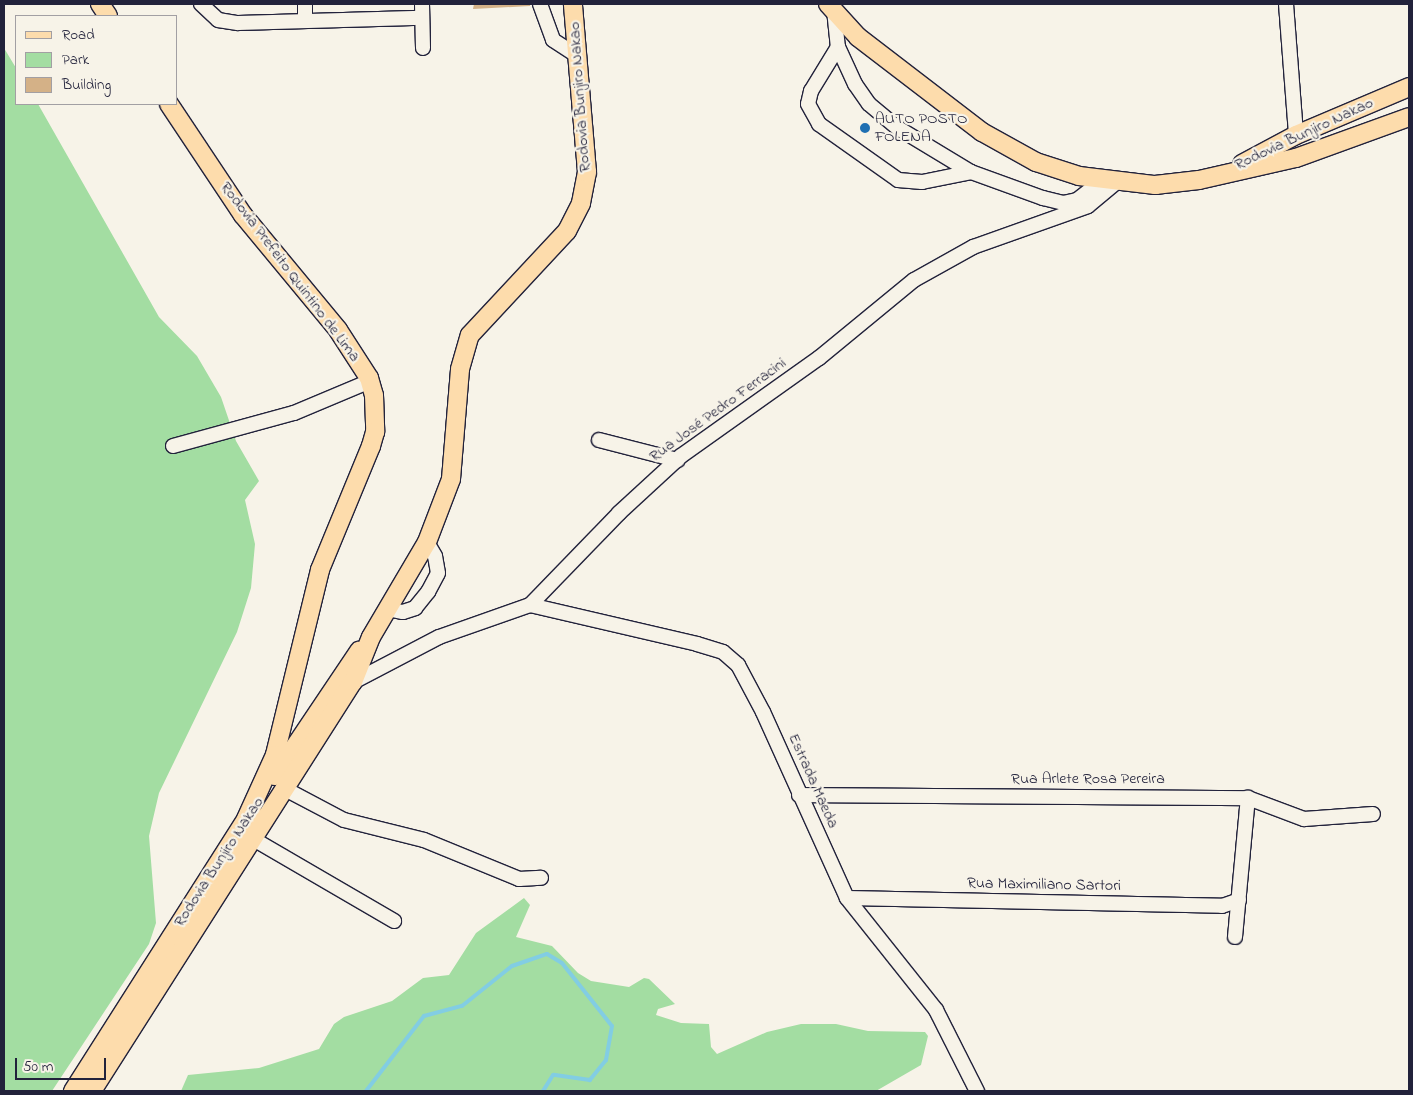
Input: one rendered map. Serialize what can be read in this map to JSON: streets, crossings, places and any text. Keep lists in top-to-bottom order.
{
  "streets": {
    "main road": ["Rodovia Bunjiro Nakao", "Rodovia Prefeito Quintino de Lima"],
    "street": [
      "Rua José Pedro Ferracini",
      "Rua Arlete Rosa Pereira",
      "Estrada Maeda",
      "Rua Maximiliano Sartori"
    ]
  },
  "crossings": [
    ["Rodovia Bunjiro Nakao", "Rodovia Prefeito Quintino de Lima"],
    ["Rodovia Bunjiro Nakao", "Rua José Pedro Ferracini"],
    ["Rua José Pedro Ferracini", "Estrada Maeda"],
    ["Rua Arlete Rosa Pereira", "Estrada Maeda"],
    ["Estrada Maeda", "Rua Maximiliano Sartori"]
  ],
  "places": ["AUTO POSTO FOLENA"],
  "legend": ["Road", "Park", "Building"],
  "scale_bar": "50 m"
}
